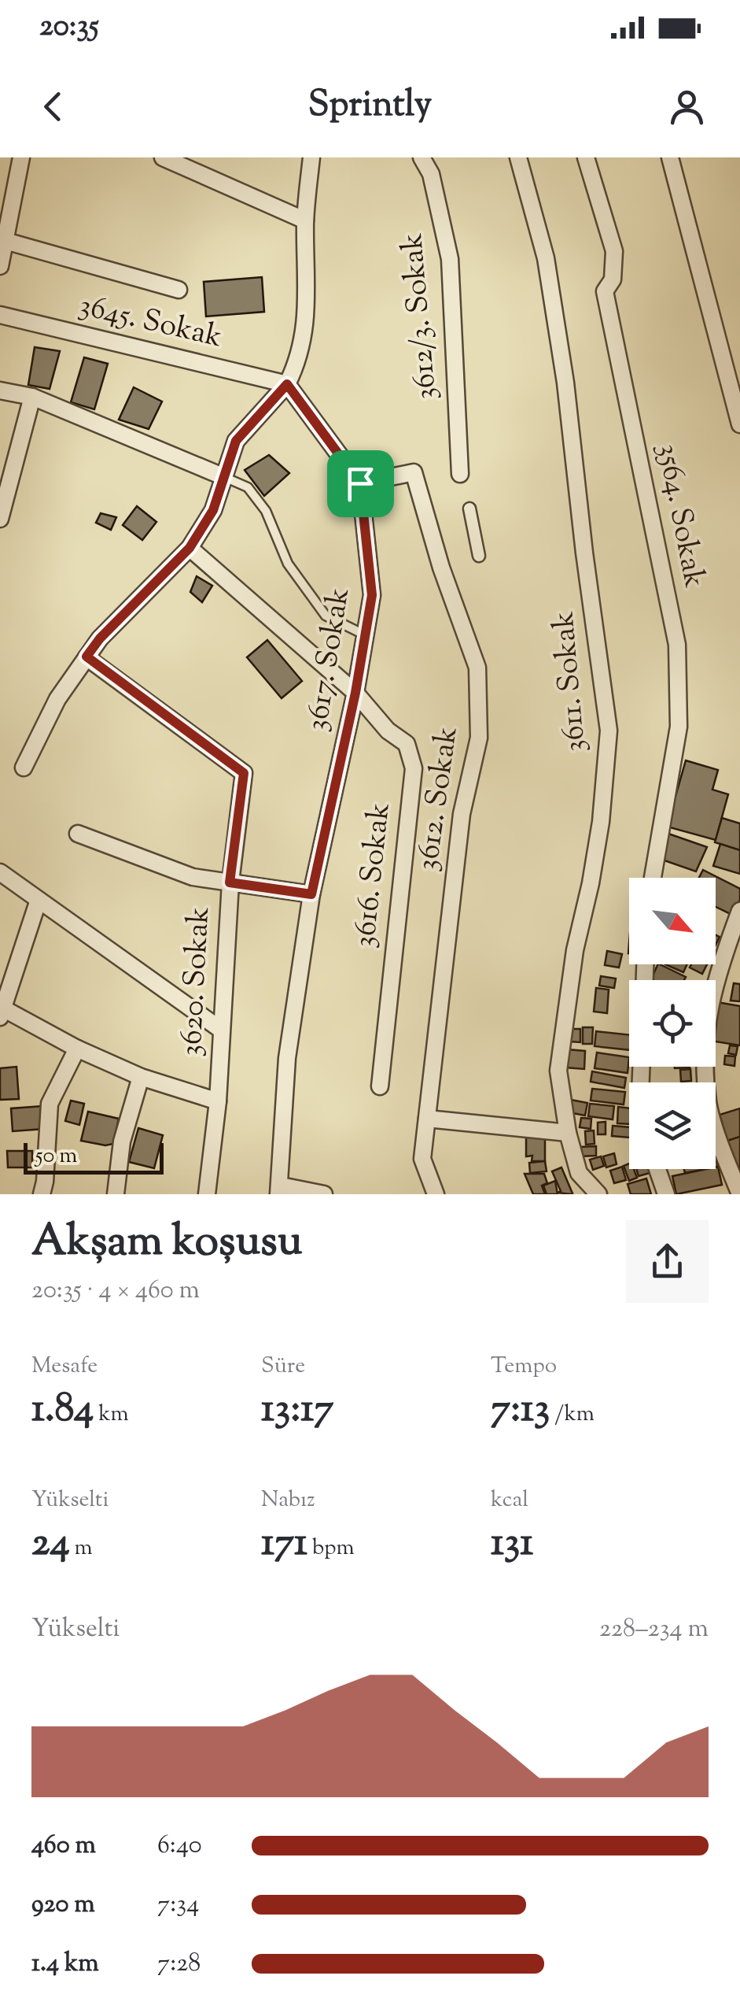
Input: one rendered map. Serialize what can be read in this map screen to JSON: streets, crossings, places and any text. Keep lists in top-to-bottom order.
{
  "streets": {
    "street": [
      "3612/3. Sokak",
      "3645. Sokak",
      "3564. Sokak",
      "3617. Sokak",
      "3611. Sokak",
      "3612. Sokak",
      "3616. Sokak",
      "3620. Sokak"
    ]
  },
  "crossings": [
    ["3617. Sokak", "3612. Sokak"],
    ["3617. Sokak", "3616. Sokak"]
  ],
  "scale_bar": "50 m",
  "north": "bottom right",
  "page": {
    "status": "20:35",
    "header": "Sprintly",
    "scale": "50 m",
    "heading": ["Akşam koşusu", "20:35 · 4 × 460 m"],
    "stats": [
      ["Mesafe", "1.84 km"],
      ["Süre", "13:17"],
      ["Tempo", "7:13 /km"],
      ["Yükselti", "24 m"],
      ["Nabız", "171 bpm"],
      ["kcal", "131"]
    ],
    "chart": ["Yükselti", "228–234 m"],
    "list": [
      {
        "name": "460 m",
        "note": "6:40"
      },
      {
        "name": "920 m",
        "note": "7:34"
      },
      {
        "name": "1.4 km",
        "note": "7:28"
      }
    ]
  }
}
